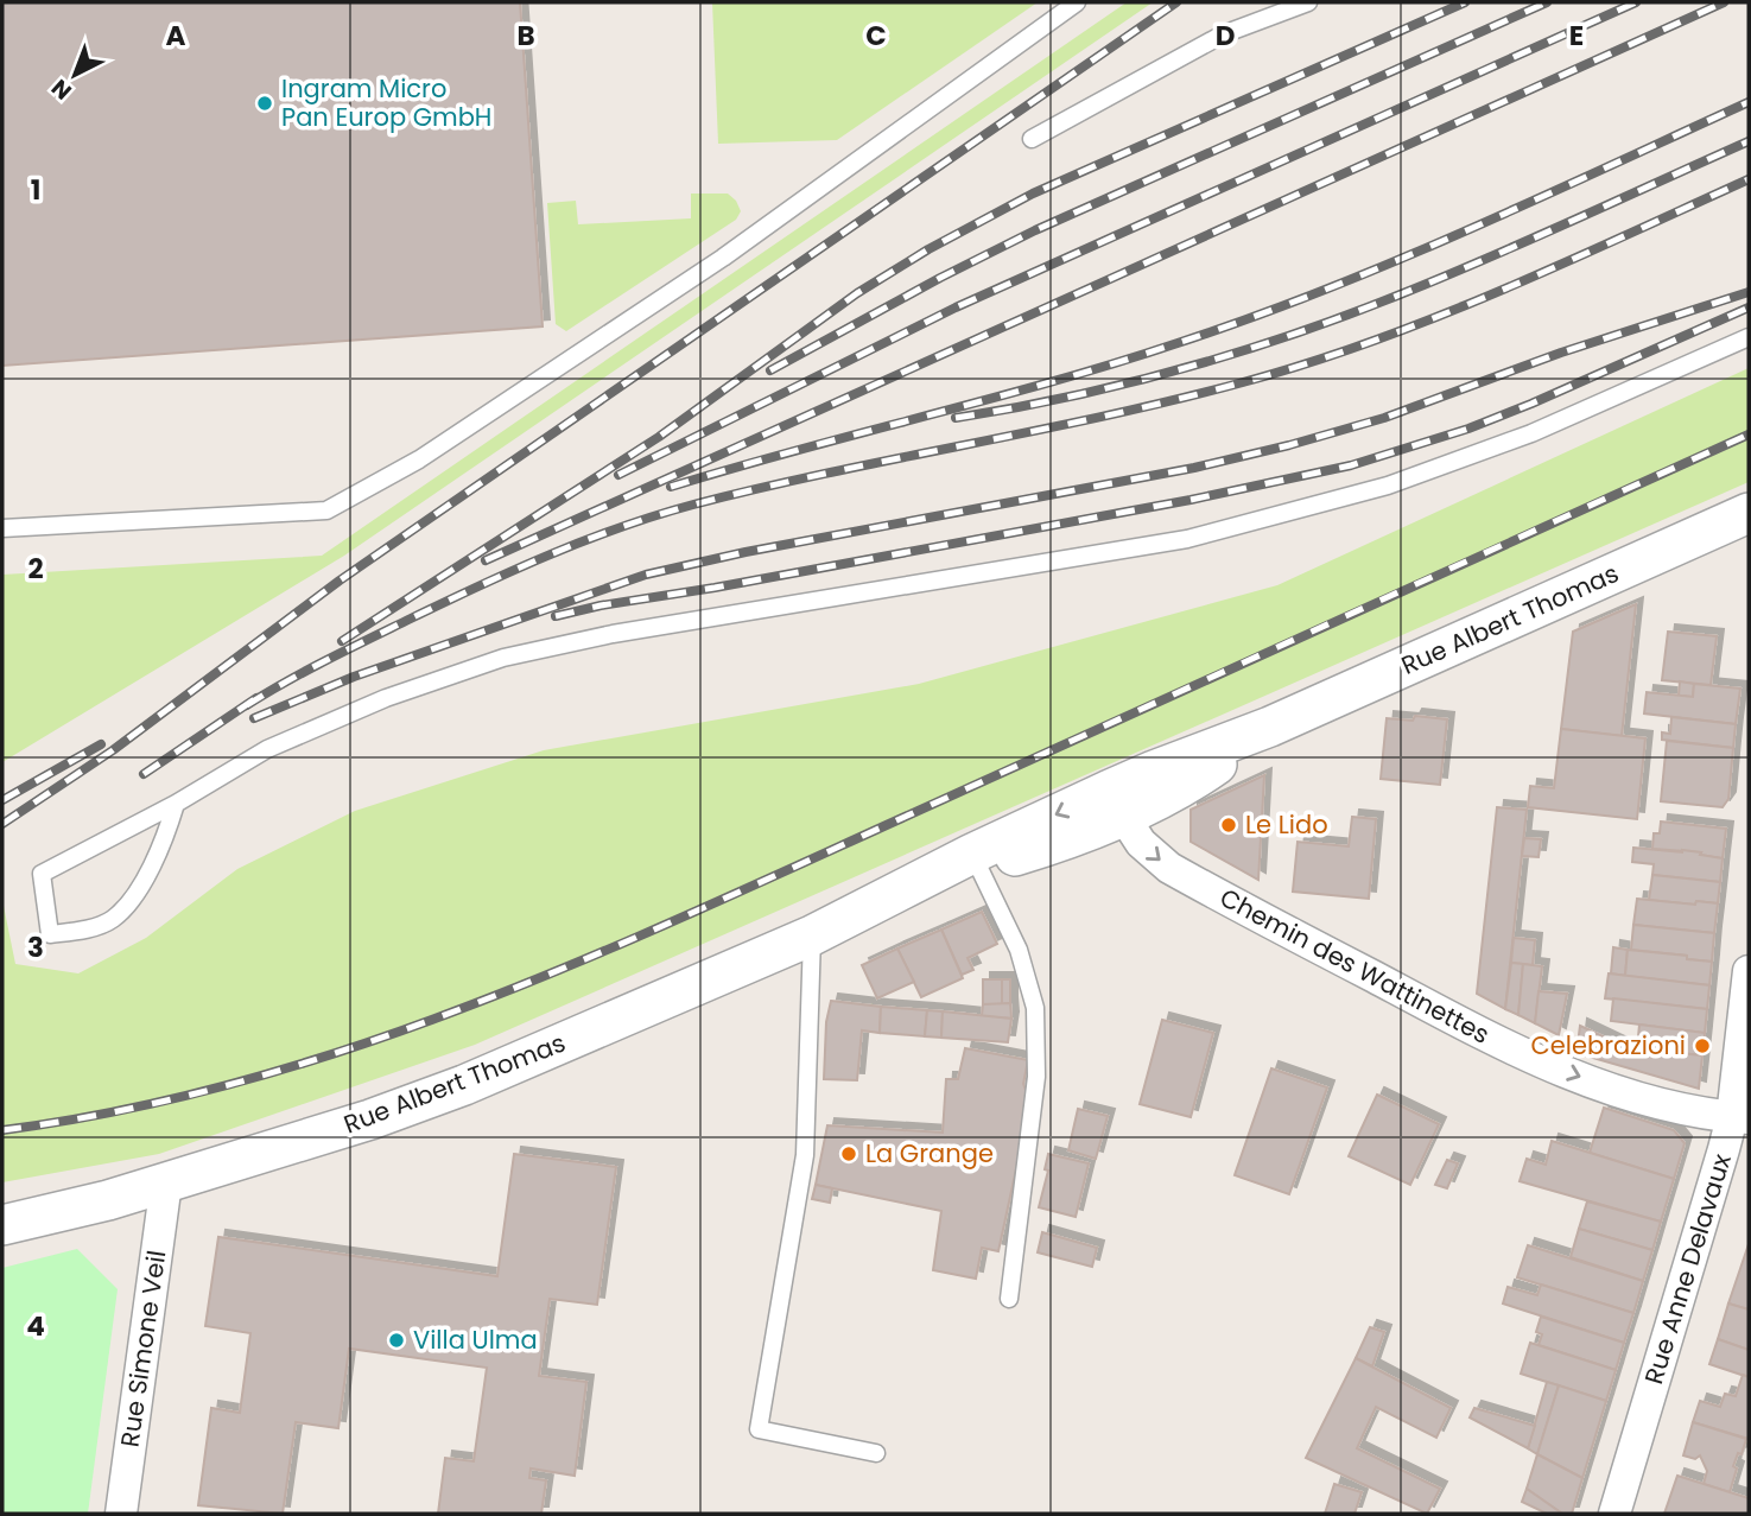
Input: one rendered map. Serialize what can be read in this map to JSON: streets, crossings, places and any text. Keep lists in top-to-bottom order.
{
  "streets": {
    "street": [
      "Rue Albert Thomas",
      "Chemin des Wattinettes",
      "Rue Anne Delavaux",
      "Rue Simone Veil"
    ]
  },
  "crossings": [
    ["Rue Albert Thomas", "Chemin des Wattinettes"],
    ["Rue Albert Thomas", "Rue Simone Veil"],
    ["Chemin des Wattinettes", "Rue Anne Delavaux"]
  ],
  "one_way": ["Chemin des Wattinettes"],
  "places": [
    "Ingram Micro Pan Europ GmbH",
    "Le Lido",
    "Celebrazioni",
    "La Grange",
    "Villa Ulma"
  ],
  "north": "bottom left",
  "grid": {
    "columns": [
      "A",
      "B",
      "C",
      "D",
      "E"
    ],
    "rows": [
      "1",
      "2",
      "3",
      "4"
    ]
  }
}
